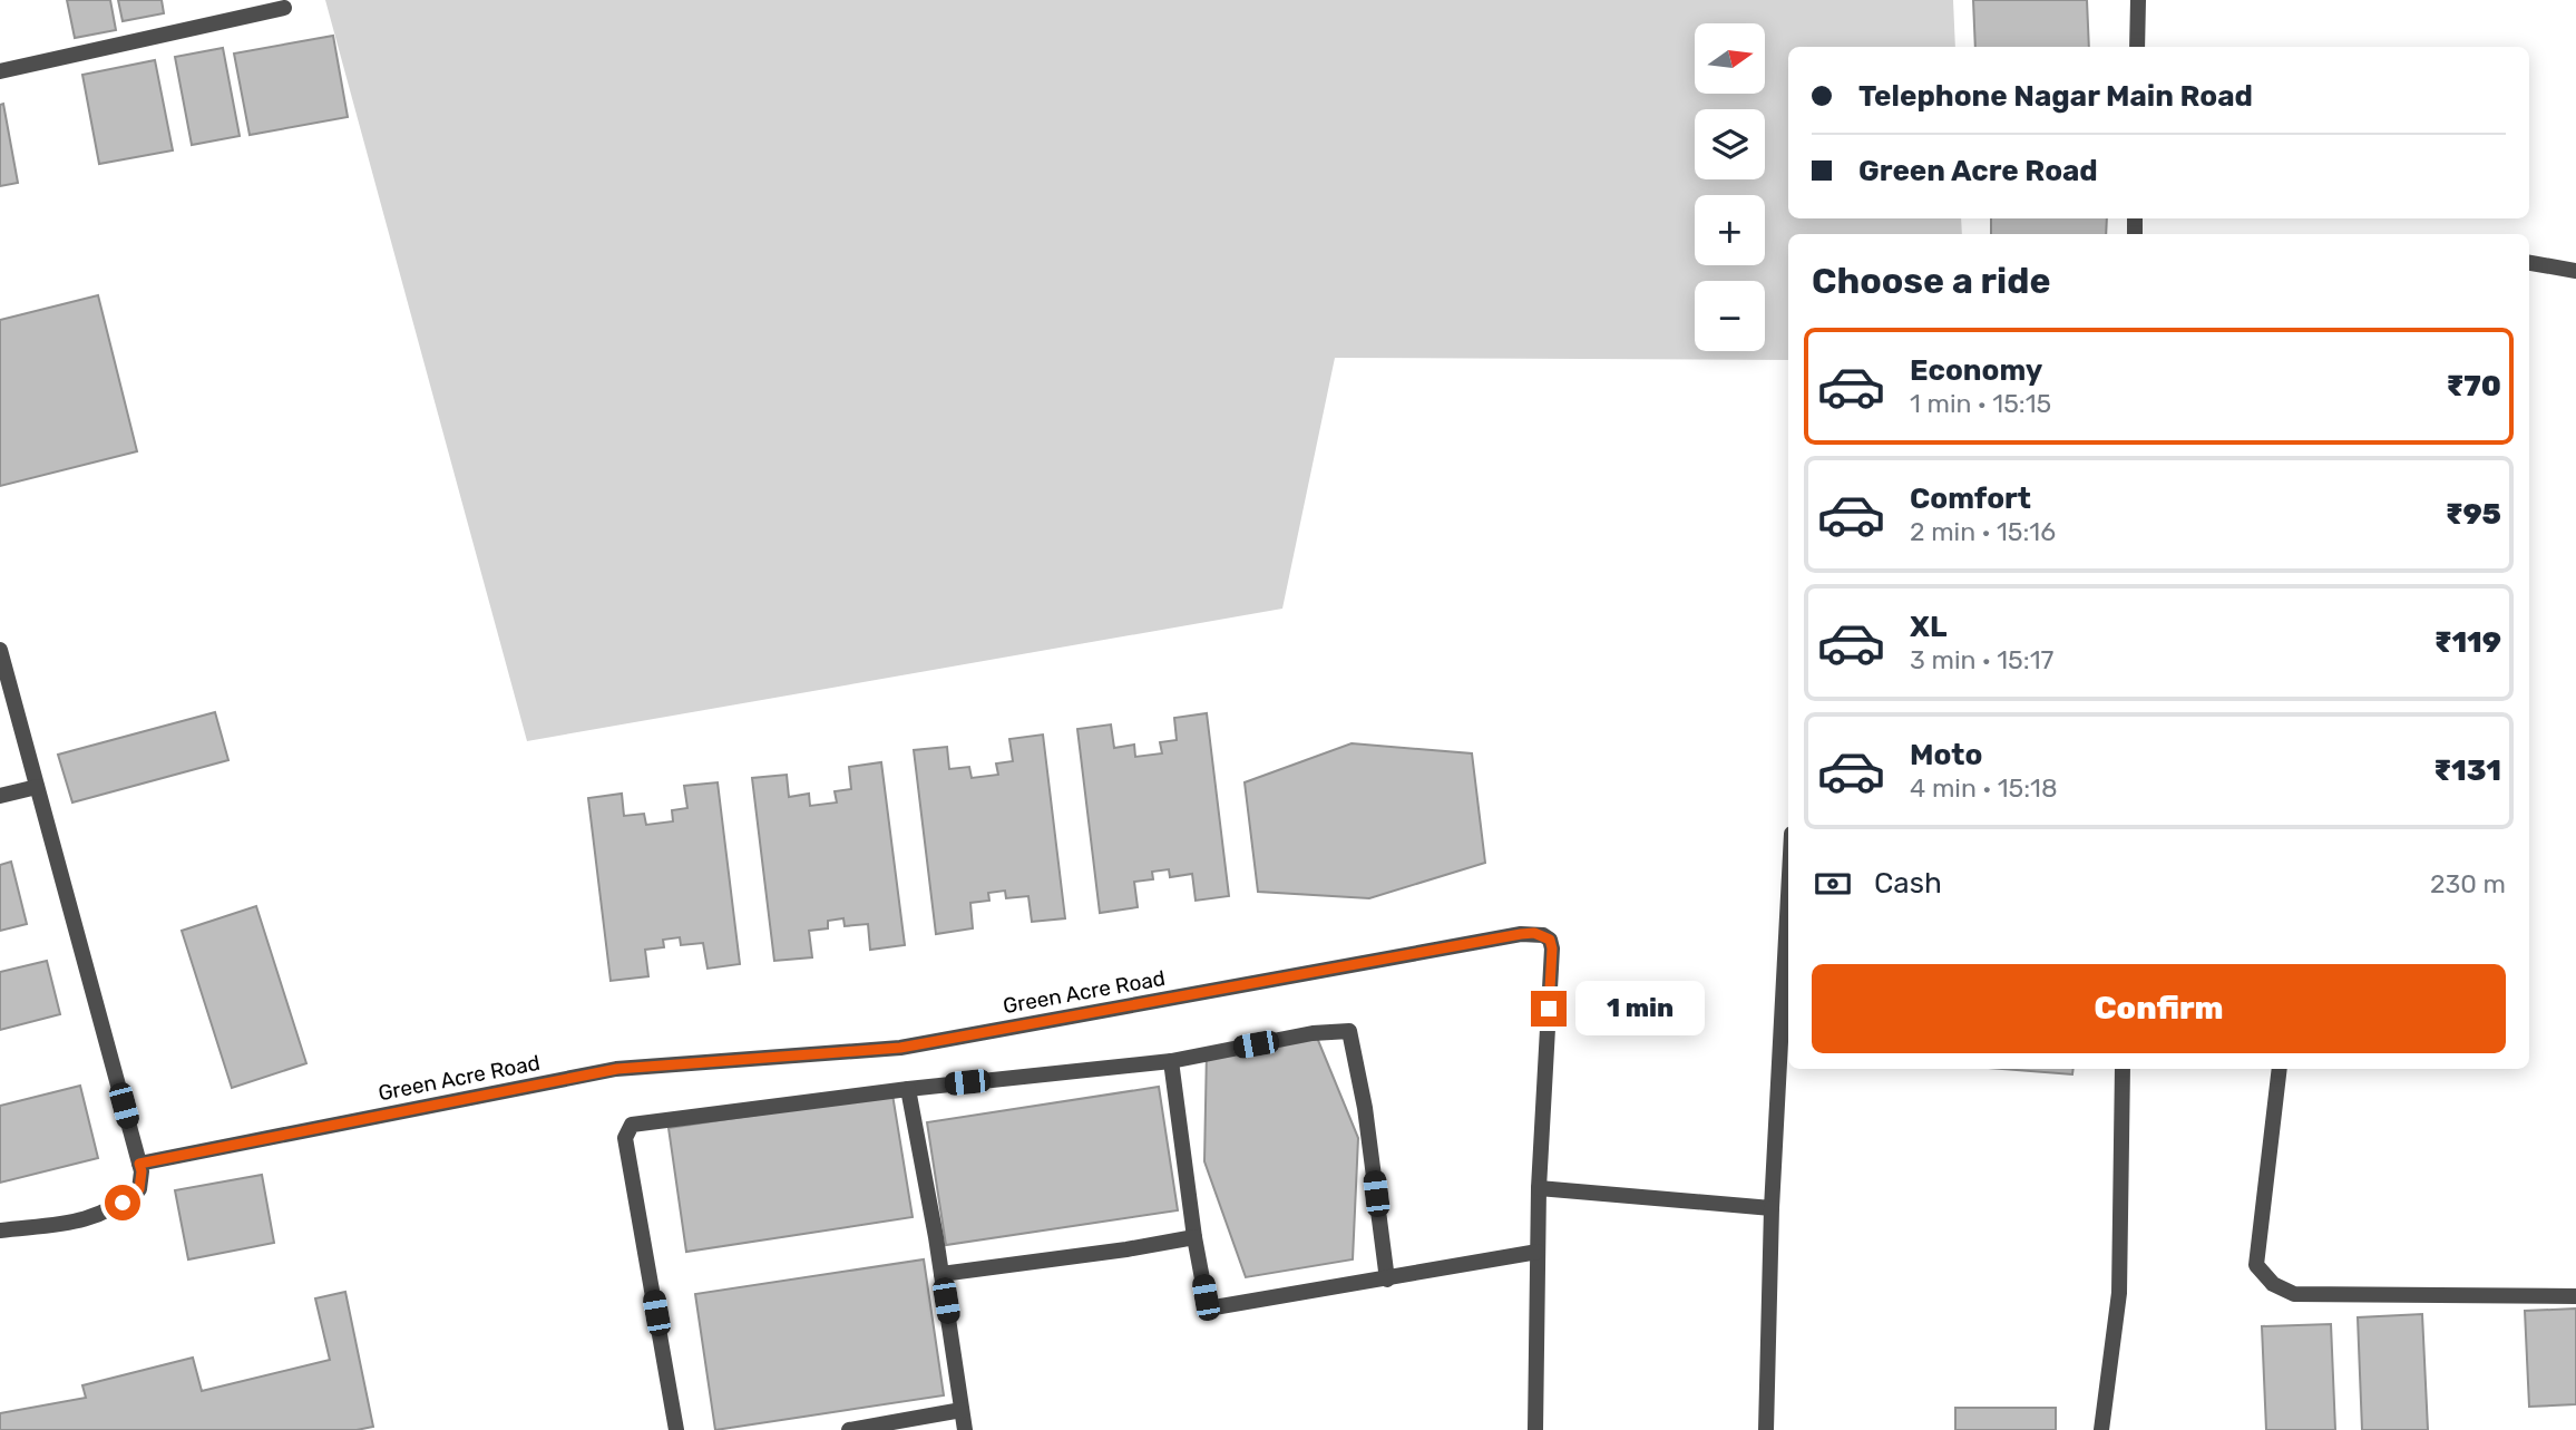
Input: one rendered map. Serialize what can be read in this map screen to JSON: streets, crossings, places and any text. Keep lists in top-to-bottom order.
{
  "streets": {
    "street": ["Green Acre Road"]
  },
  "north": "right",
  "page": {
    "map_buttons": ["+", "−"],
    "banner": ["Telephone Nagar Main Road", "Green Acre Road"],
    "heading": "Choose a ride",
    "list": [
      {
        "name": "Economy",
        "note": "1 min · 15:15",
        "value": "₹70"
      },
      {
        "name": "Comfort",
        "note": "2 min · 15:16",
        "value": "₹95"
      },
      {
        "name": "XL",
        "note": "3 min · 15:17",
        "value": "₹119"
      },
      {
        "name": "Moto",
        "note": "4 min · 15:18",
        "value": "₹131"
      }
    ],
    "pay": ["Cash", "230 m"],
    "buttons": "Confirm",
    "bubble": "1 min"
  }
}
